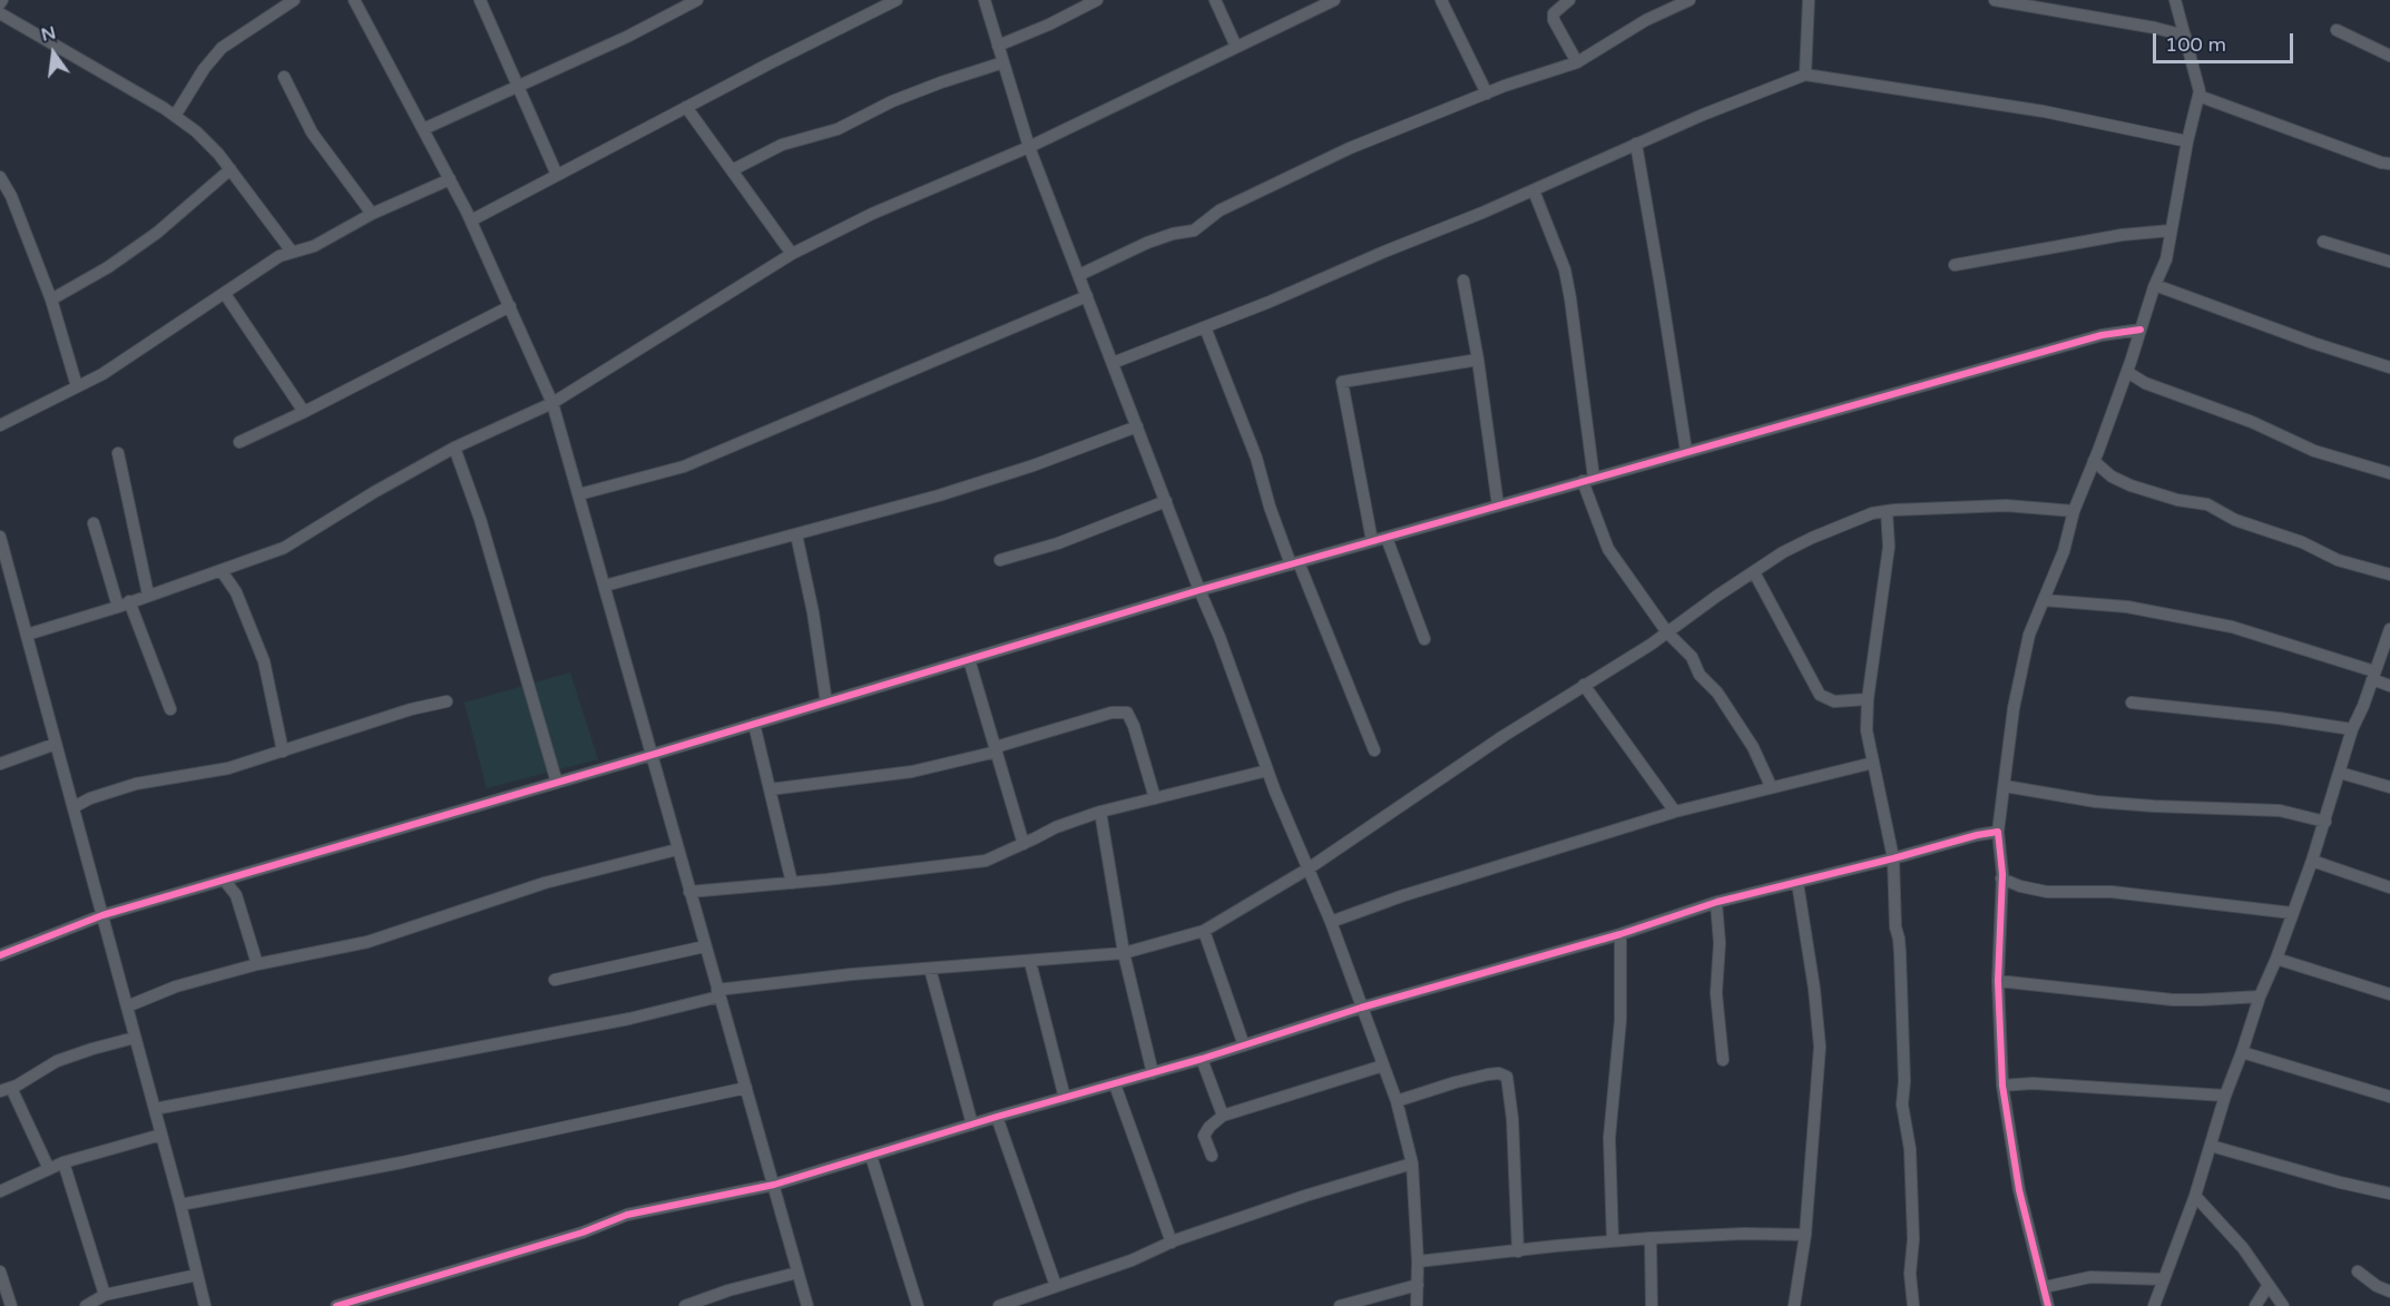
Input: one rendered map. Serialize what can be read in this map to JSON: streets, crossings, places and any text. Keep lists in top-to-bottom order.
{
  "scale_bar": "100 m",
  "north": "top"
}
